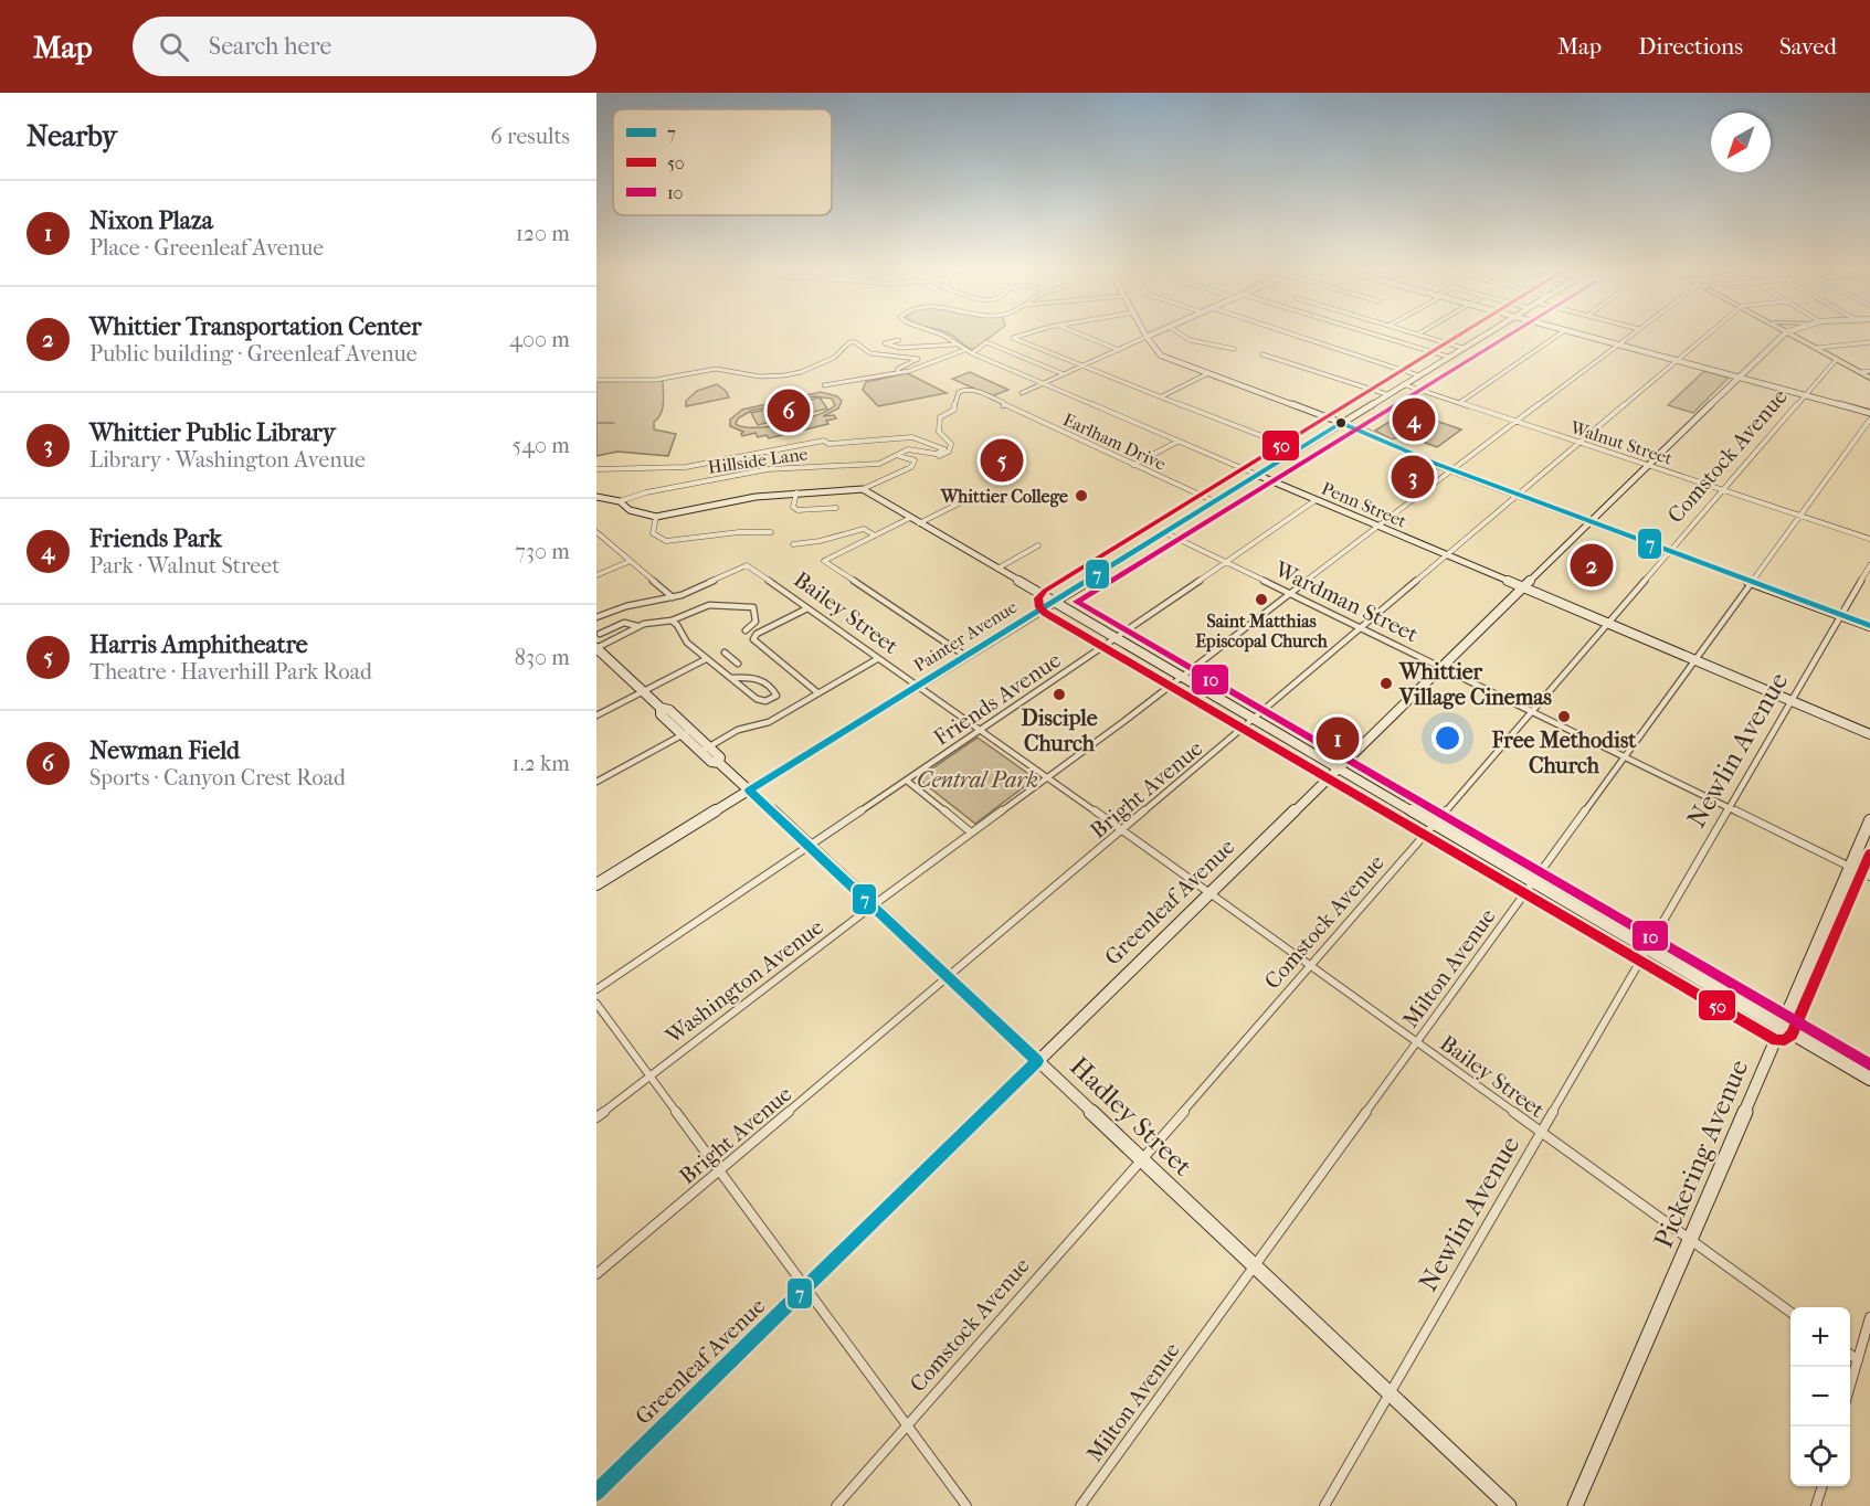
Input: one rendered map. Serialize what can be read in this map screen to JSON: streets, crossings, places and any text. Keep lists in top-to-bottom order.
{
  "streets": {
    "street": [
      "Earlham Drive",
      "Walnut Street",
      "Comstock Avenue",
      "Hillside Lane",
      "Penn Street",
      "Wardman Street",
      "Bailey Street",
      "Painter Avenue",
      "Friends Avenue",
      "Newlin Avenue",
      "Bright Avenue",
      "Greenleaf Avenue",
      "Milton Avenue",
      "Washington Avenue",
      "Hadley Street",
      "Pickering Avenue"
    ]
  },
  "crossings": [
    ["Earlham Drive", "Painter Avenue"],
    ["Walnut Street", "Comstock Avenue"],
    ["Walnut Street", "Painter Avenue"],
    ["Walnut Street", "Bright Avenue"],
    ["Walnut Street", "Greenleaf Avenue"],
    ["Walnut Street", "Milton Avenue"],
    ["Walnut Street", "Washington Avenue"],
    ["Comstock Avenue", "Penn Street"],
    ["Comstock Avenue", "Wardman Street"],
    ["Comstock Avenue", "Bailey Street"],
    ["Comstock Avenue", "Hadley Street"],
    ["Penn Street", "Painter Avenue"],
    ["Penn Street", "Friends Avenue"],
    ["Penn Street", "Newlin Avenue"],
    ["Penn Street", "Bright Avenue"],
    ["Penn Street", "Greenleaf Avenue"],
    ["Penn Street", "Milton Avenue"],
    ["Penn Street", "Washington Avenue"],
    ["Wardman Street", "Painter Avenue"],
    ["Wardman Street", "Friends Avenue"],
    ["Wardman Street", "Newlin Avenue"],
    ["Wardman Street", "Bright Avenue"],
    ["Wardman Street", "Greenleaf Avenue"],
    ["Wardman Street", "Milton Avenue"],
    ["Wardman Street", "Washington Avenue"],
    ["Wardman Street", "Pickering Avenue"],
    ["Bailey Street", "Painter Avenue"],
    ["Bailey Street", "Friends Avenue"],
    ["Bailey Street", "Newlin Avenue"],
    ["Bailey Street", "Bright Avenue"],
    ["Bailey Street", "Greenleaf Avenue"],
    ["Bailey Street", "Milton Avenue"],
    ["Bailey Street", "Washington Avenue"],
    ["Bailey Street", "Pickering Avenue"],
    ["Painter Avenue", "Hadley Street"],
    ["Friends Avenue", "Hadley Street"],
    ["Newlin Avenue", "Hadley Street"],
    ["Bright Avenue", "Hadley Street"],
    ["Greenleaf Avenue", "Hadley Street"],
    ["Milton Avenue", "Hadley Street"],
    ["Washington Avenue", "Hadley Street"]
  ],
  "parks": ["Central Park"],
  "places": [
    "Whittier College",
    "Saint Matthias Episcopal Church",
    "Whittier Village Cinemas",
    "Disciple Church",
    "Free Methodist Church"
  ],
  "lines": ["transit line 50", "transit line 10", "transit line 7"],
  "legend": ["7", "50", "10"],
  "north": "bottom left",
  "page": {
    "header": "Map",
    "search": "Search here",
    "nav": ["Map", "Directions", "Saved"],
    "heading": ["Nearby", "6 results"],
    "list": [
      {
        "mark": "1",
        "name": "Nixon Plaza",
        "note": "Place · Greenleaf Avenue",
        "value": "120 m"
      },
      {
        "mark": "2",
        "name": "Whittier Transportation Center",
        "note": "Public building · Greenleaf Avenue",
        "value": "400 m"
      },
      {
        "mark": "3",
        "name": "Whittier Public Library",
        "note": "Library · Washington Avenue",
        "value": "540 m"
      },
      {
        "mark": "4",
        "name": "Friends Park",
        "note": "Park · Walnut Street",
        "value": "730 m"
      },
      {
        "mark": "5",
        "name": "Harris Amphitheatre",
        "note": "Theatre · Haverhill Park Road",
        "value": "830 m"
      },
      {
        "mark": "6",
        "name": "Newman Field",
        "note": "Sports · Canyon Crest Road",
        "value": "1.2 km"
      }
    ],
    "pins": [
      "6",
      "4",
      "5",
      "3",
      "2",
      "1"
    ],
    "map_buttons": ["+", "−"]
  }
}
